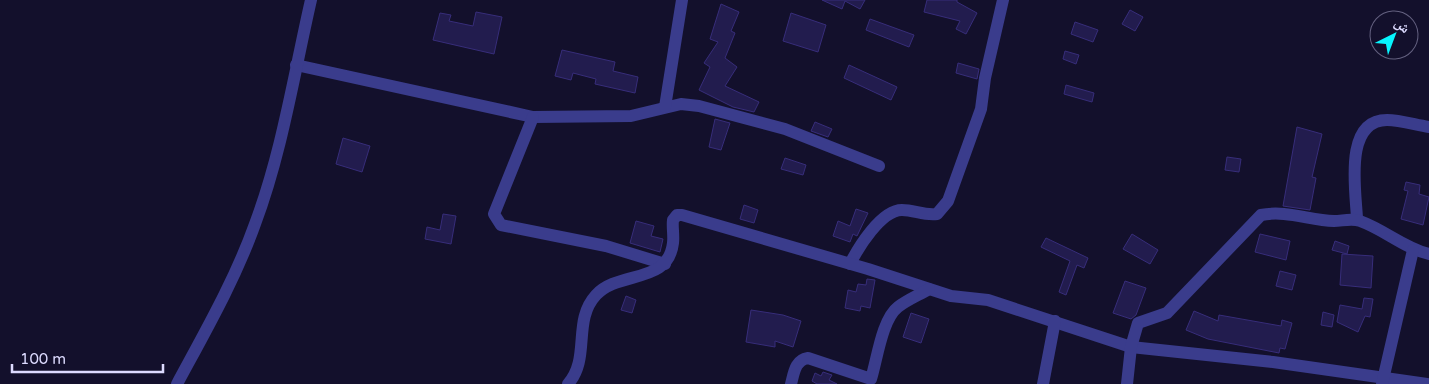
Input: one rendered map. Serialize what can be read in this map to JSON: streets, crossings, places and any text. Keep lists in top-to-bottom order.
{
  "scale_bar": "100 m",
  "north": "top right"
}
